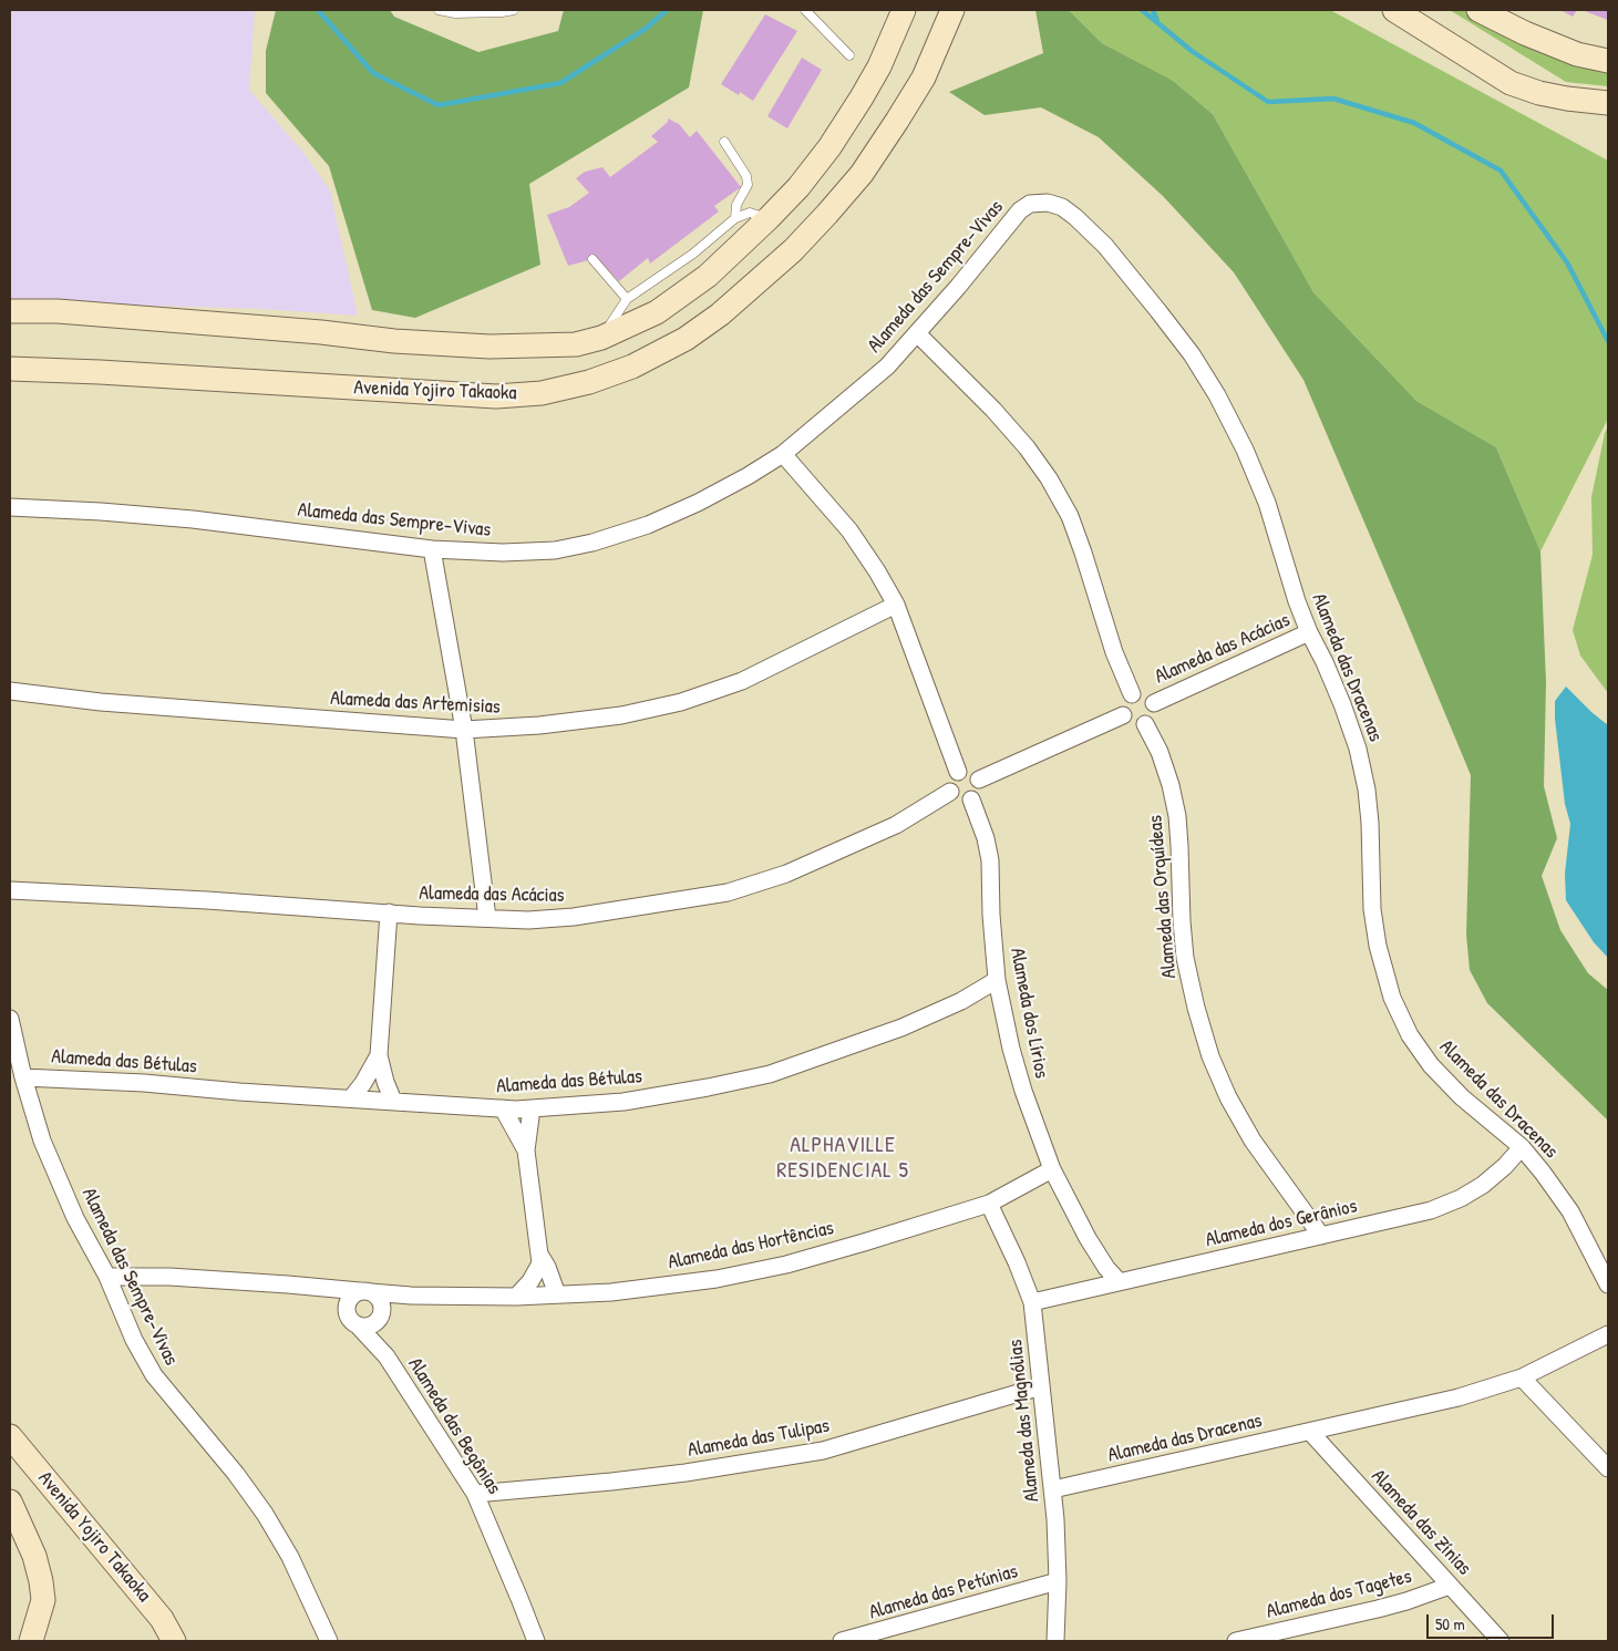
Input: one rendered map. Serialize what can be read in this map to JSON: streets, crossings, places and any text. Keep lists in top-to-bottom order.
{
  "streets": {
    "main road": ["Avenida Yojiro Takaoka"],
    "street": [
      "Alameda das Sempre-Vivas",
      "Alameda das Acácias",
      "Alameda das Dracenas",
      "Alameda das Artemisias",
      "Alameda das Orquídeas",
      "Alameda dos Lírios",
      "Alameda das Bétulas",
      "Alameda dos Gerânios",
      "Alameda das Hortências",
      "Alameda das Magnólias",
      "Alameda das Begônias",
      "Alameda das Tulipas",
      "Alameda das Zínias",
      "Alameda das Petúnias",
      "Alameda dos Tagetes"
    ]
  },
  "crossings": [
    ["Alameda das Sempre-Vivas", "Alameda das Dracenas"],
    ["Alameda das Sempre-Vivas", "Alameda das Bétulas"],
    ["Alameda das Sempre-Vivas", "Alameda das Hortências"],
    ["Alameda das Acácias", "Alameda das Dracenas"],
    ["Alameda das Acácias", "Alameda das Orquídeas"],
    ["Alameda das Acácias", "Alameda dos Lírios"],
    ["Alameda das Dracenas", "Alameda dos Gerânios"],
    ["Alameda das Dracenas", "Alameda das Magnólias"],
    ["Alameda das Dracenas", "Alameda das Zínias"],
    ["Alameda das Orquídeas", "Alameda dos Gerânios"],
    ["Alameda dos Lírios", "Alameda das Bétulas"],
    ["Alameda dos Lírios", "Alameda dos Gerânios"],
    ["Alameda dos Lírios", "Alameda das Hortências"],
    ["Alameda dos Gerânios", "Alameda das Magnólias"],
    ["Alameda das Hortências", "Alameda das Magnólias"],
    ["Alameda das Hortências", "Alameda das Begônias"],
    ["Alameda das Magnólias", "Alameda das Tulipas"],
    ["Alameda das Magnólias", "Alameda das Petúnias"],
    ["Alameda das Begônias", "Alameda das Tulipas"],
    ["Alameda das Zínias", "Alameda dos Tagetes"]
  ],
  "districts": ["ALPHAVILLE RESIDENCIAL 5"],
  "scale_bar": "50 m"
}
